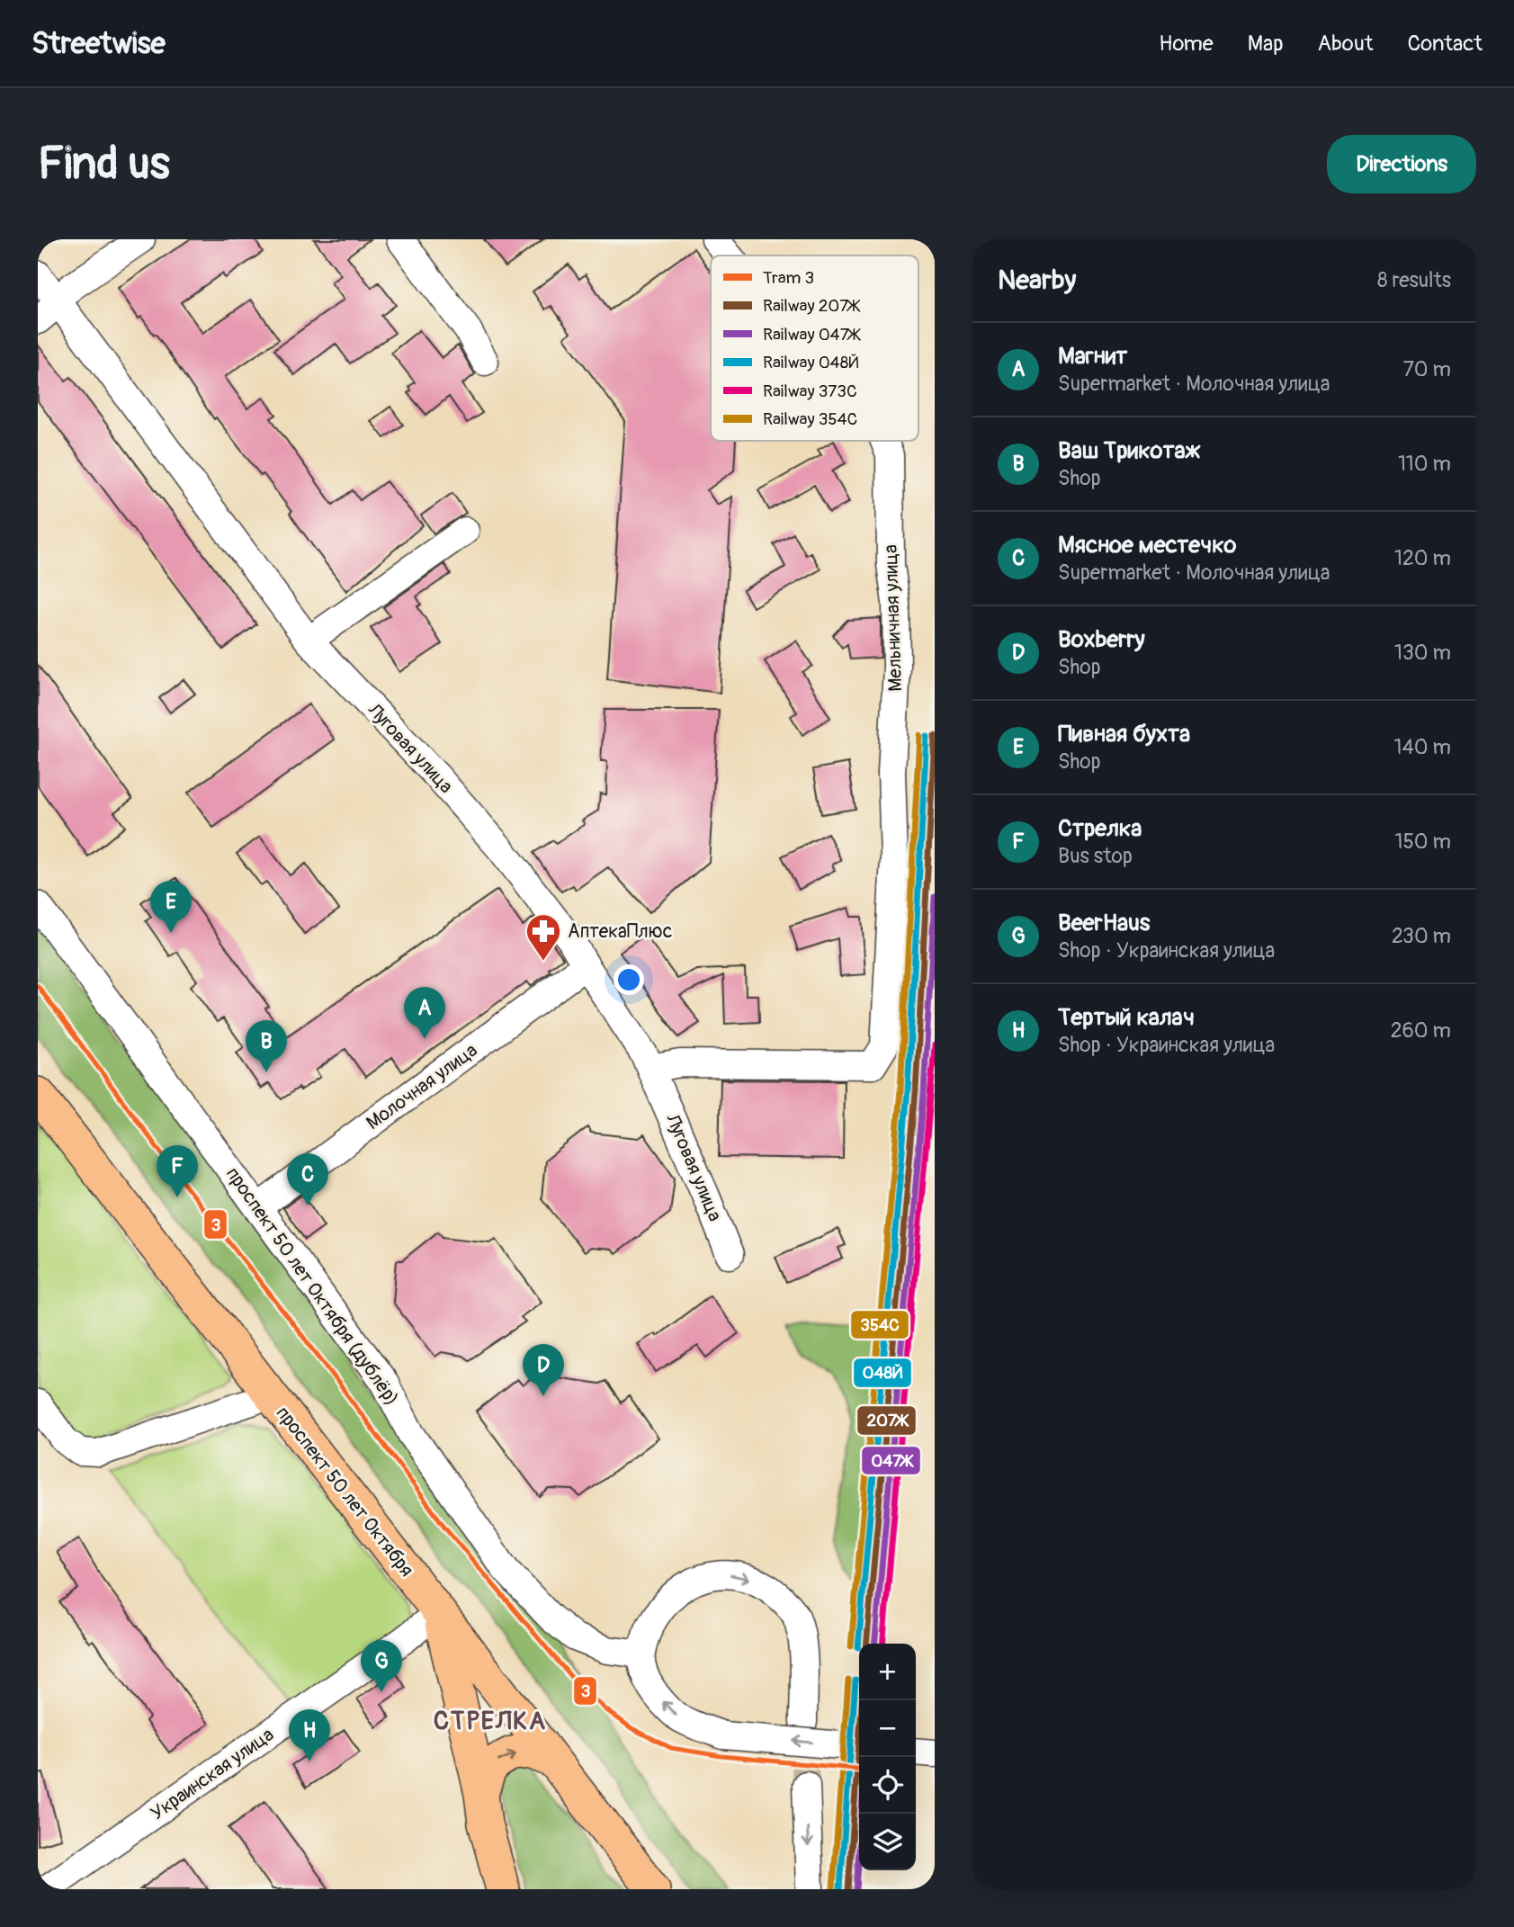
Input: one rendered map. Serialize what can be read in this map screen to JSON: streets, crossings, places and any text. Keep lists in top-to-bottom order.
{
  "streets": {
    "main road": ["проспект 50 лет Октября"],
    "street": [
      "Мельничная улица",
      "Луговая улица",
      "Молочная улица",
      "проспект 50 лет Октября (дублёр)",
      "Украинская улица"
    ]
  },
  "crossings": [
    ["Мельничная улица", "Луговая улица"],
    ["Луговая улица", "Молочная улица"],
    ["Молочная улица", "проспект 50 лет Октября (дублёр)"],
    ["проспект 50 лет Октября", "Украинская улица"]
  ],
  "districts": ["СТРЕЛКА"],
  "places": {
    "pharmacy": ["АптекаПлюс"]
  },
  "lines": [
    "rail line 354С",
    "rail line 207Ж",
    "rail line 048Й",
    "rail line 047Ж",
    "tram line 3",
    "rail line 373C"
  ],
  "legend": [
    "Tram 3",
    "Railway 207Ж",
    "Railway 047Ж",
    "Railway 048Й",
    "Railway 373C",
    "Railway 354С"
  ],
  "page": {
    "header": "Streetwise",
    "nav": [
      "Home",
      "Map",
      "About",
      "Contact"
    ],
    "buttons": "Directions",
    "title": "Find us",
    "heading": ["Nearby", "8 results"],
    "list": [
      {
        "mark": "A",
        "name": "Магнит",
        "note": "Supermarket · Молочная улица",
        "value": "70 m"
      },
      {
        "mark": "B",
        "name": "Ваш Трикотаж",
        "note": "Shop",
        "value": "110 m"
      },
      {
        "mark": "C",
        "name": "Мясное местечко",
        "note": "Supermarket · Молочная улица",
        "value": "120 m"
      },
      {
        "mark": "D",
        "name": "Boxberry",
        "note": "Shop",
        "value": "130 m"
      },
      {
        "mark": "E",
        "name": "Пивная бухта",
        "note": "Shop",
        "value": "140 m"
      },
      {
        "mark": "F",
        "name": "Стрелка",
        "note": "Bus stop",
        "value": "150 m"
      },
      {
        "mark": "G",
        "name": "BeerHaus",
        "note": "Shop · Украинская улица",
        "value": "230 m"
      },
      {
        "mark": "H",
        "name": "Тертый калач",
        "note": "Shop · Украинская улица",
        "value": "260 m"
      }
    ],
    "pins": [
      "E",
      "A",
      "B",
      "F",
      "C",
      "D",
      "G",
      "H"
    ],
    "map_buttons": ["+", "−"]
  }
}
